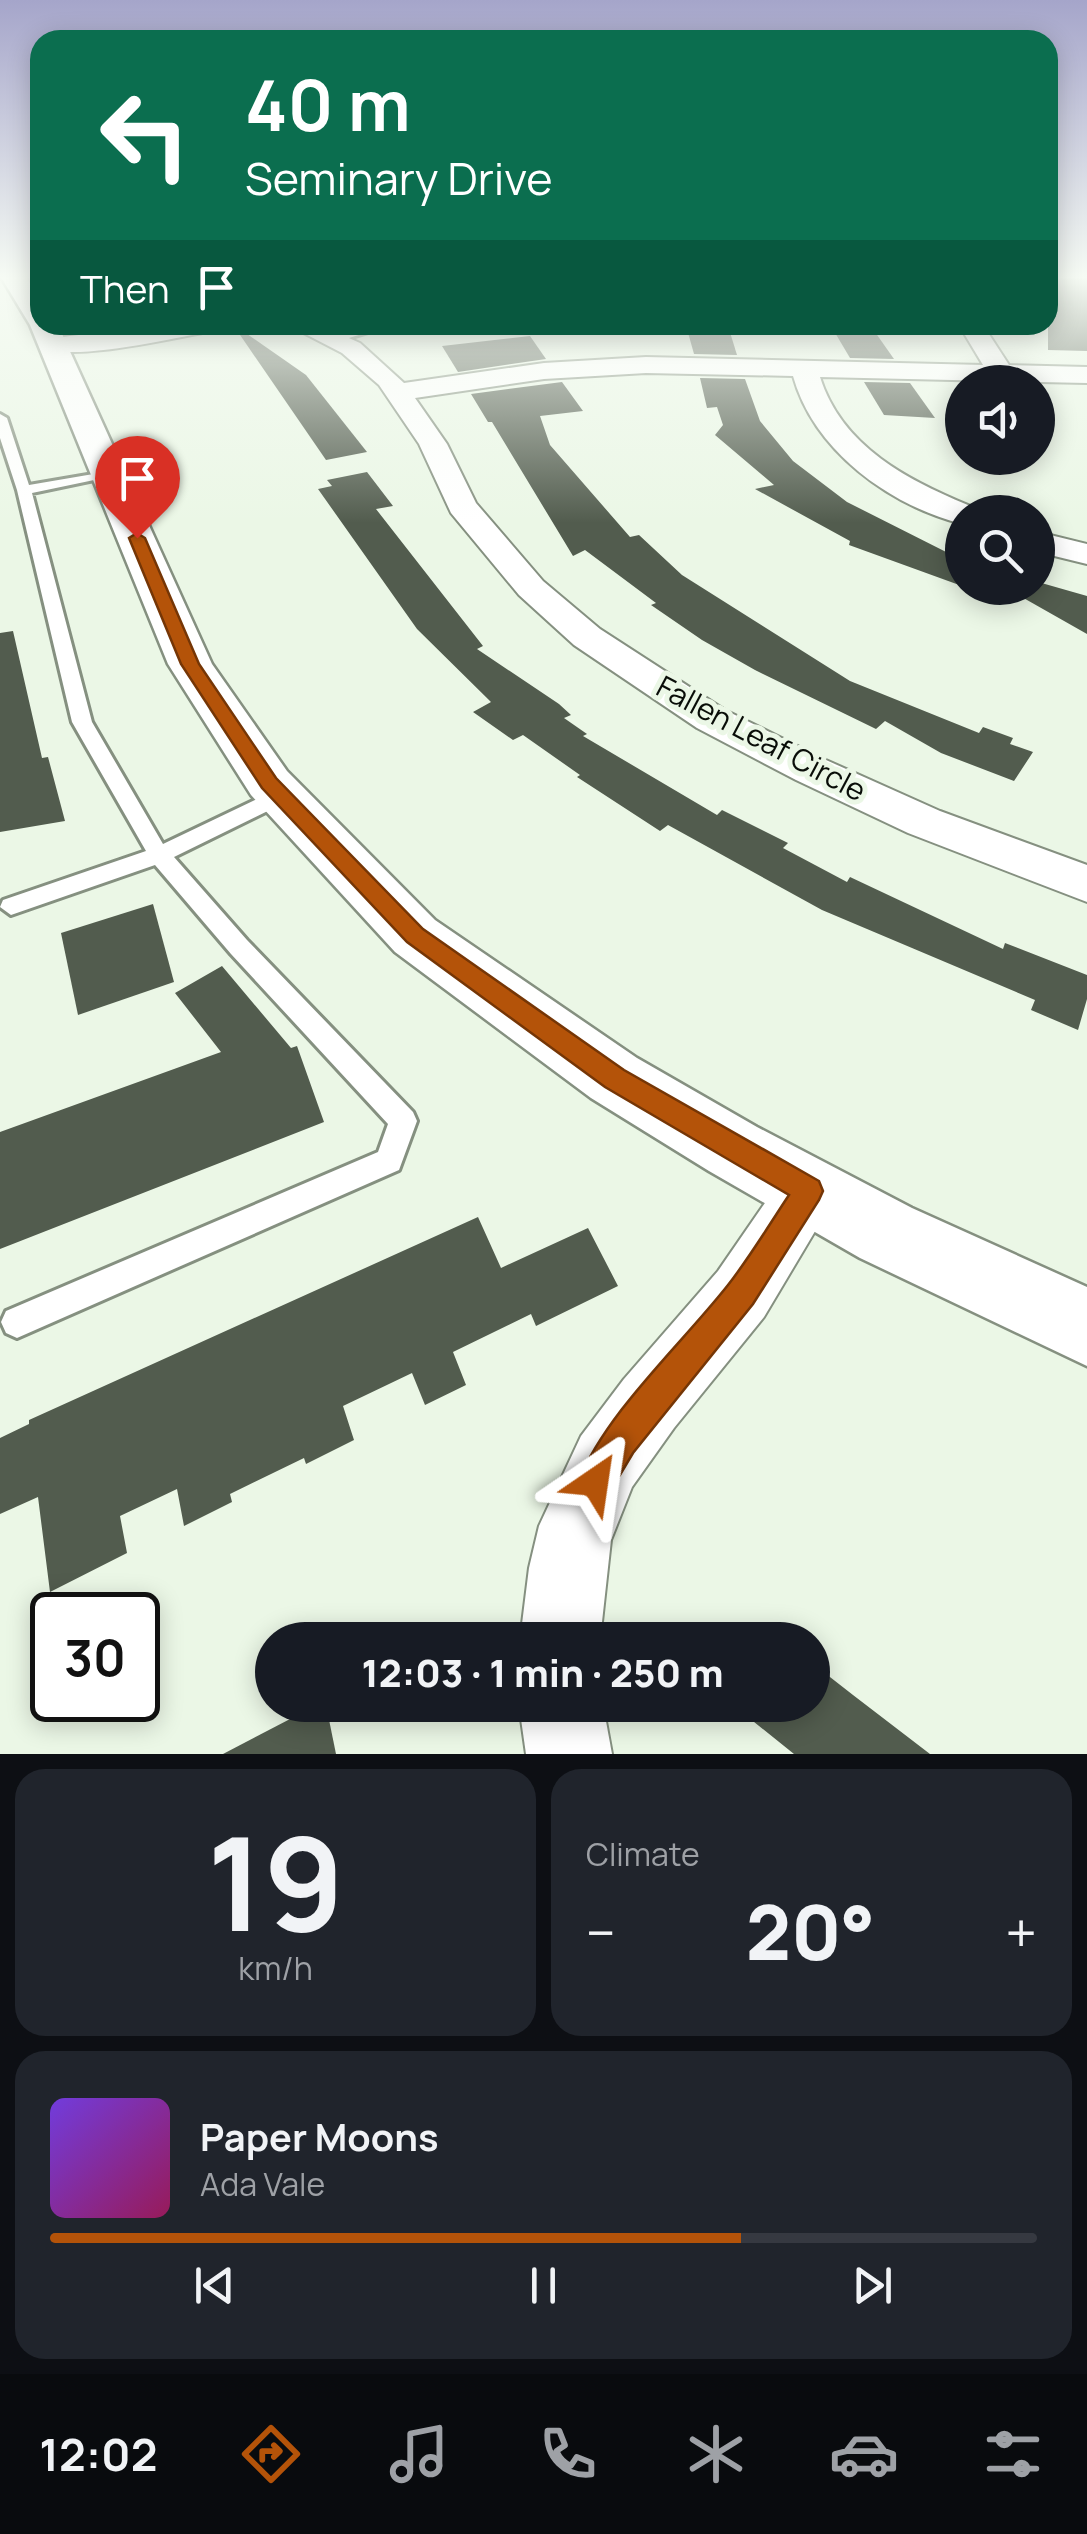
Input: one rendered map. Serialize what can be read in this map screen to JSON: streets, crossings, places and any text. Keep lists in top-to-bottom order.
{
  "streets": {
    "street": ["Fallen Leaf Circle"]
  },
  "page": {
    "turn": ["40 m", "Seminary Drive"],
    "then": "Then",
    "limit": "30",
    "trip": "12:03 · 1 min · 250 m",
    "tile": [
      ["19", "km/h"],
      "Climate"
    ],
    "heat": ["−", "20°", "+"],
    "song": ["Paper Moons", "Ada Vale"],
    "tabs": "12:02"
  }
}
